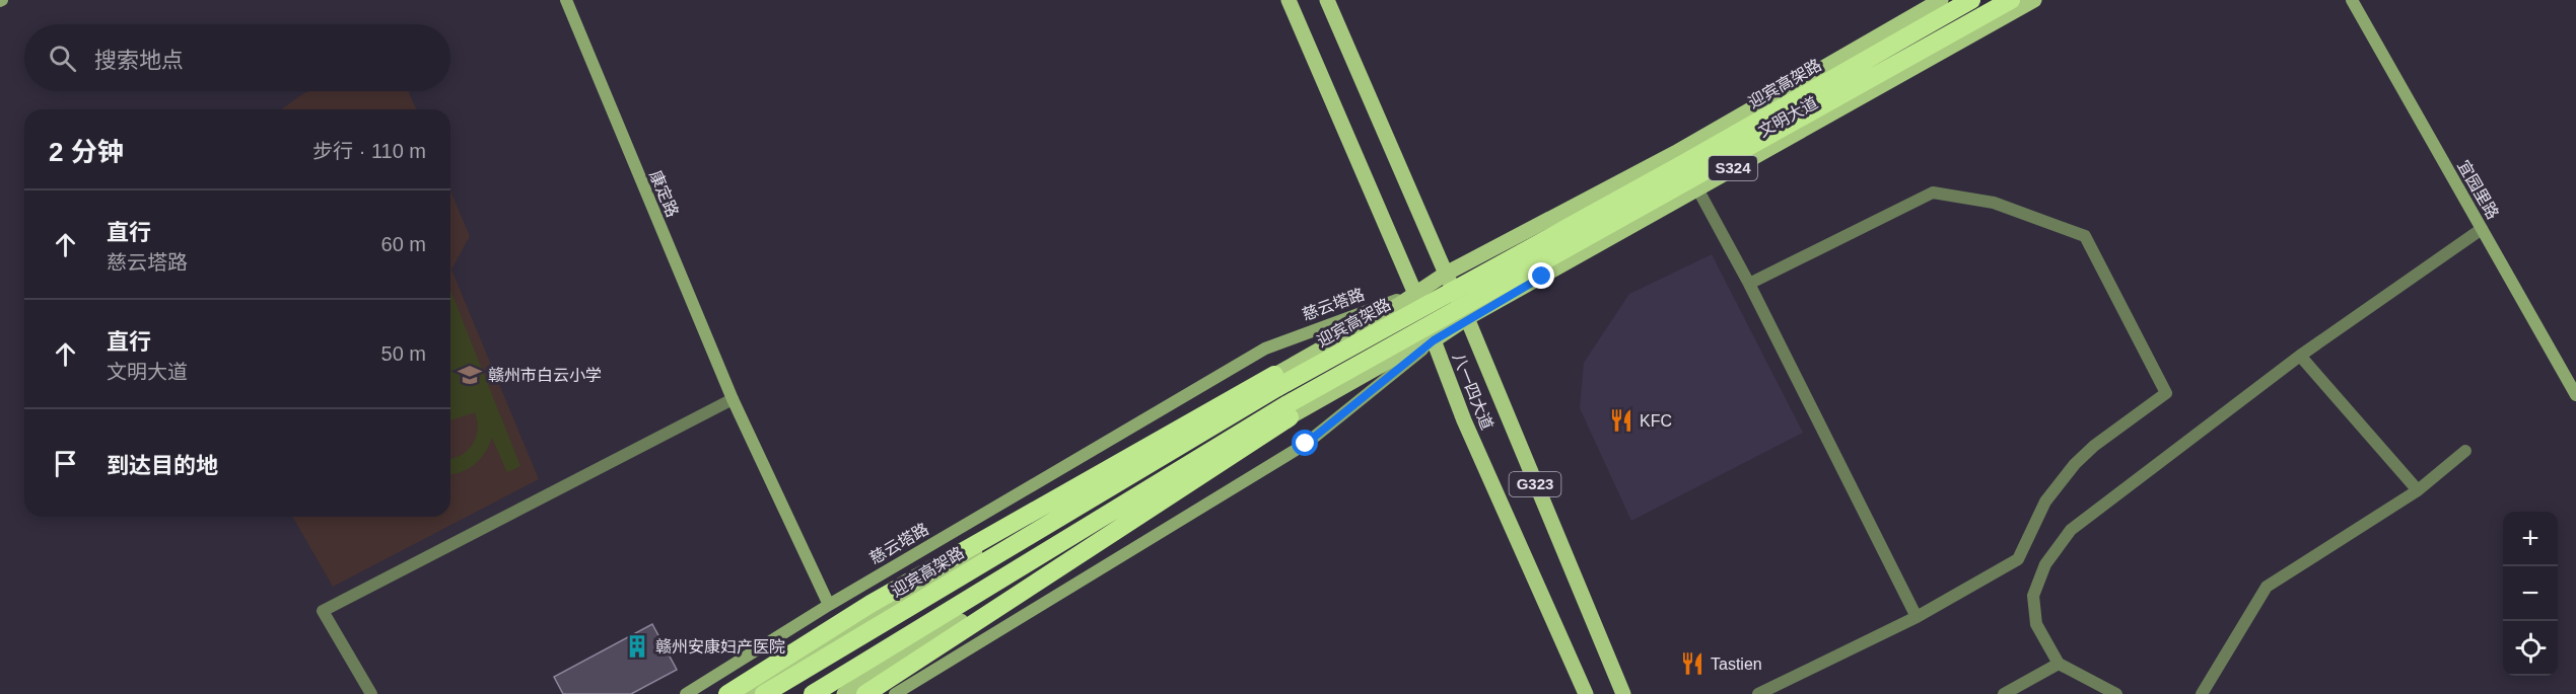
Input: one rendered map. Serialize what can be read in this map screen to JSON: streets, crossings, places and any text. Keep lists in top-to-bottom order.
{
  "streets": {
    "highway": ["迎宾高架路"],
    "main road": [
      "文明大道",
      "S324",
      "慈云塔路",
      "八一四大道",
      "G323"
    ],
    "street": ["宜园里路", "康定路"]
  },
  "crossings": [
    ["文明大道", "慈云塔路"],
    ["文明大道", "八一四大道"],
    ["康定路", "慈云塔路"],
    ["慈云塔路", "八一四大道"]
  ],
  "places": {
    "school or university": ["赣州市白云小学"],
    "restaurant": ["KFC", "Tastien"],
    "building": ["赣州安康妇产医院"]
  },
  "page": {
    "search": "搜索地点",
    "heading": ["2 分钟", "步行 · 110 m"],
    "list": [
      ["直行", "慈云塔路", "60 m"],
      ["直行", "文明大道", "50 m"],
      "到达目的地"
    ],
    "map_buttons": ["+", "−"]
  }
}
